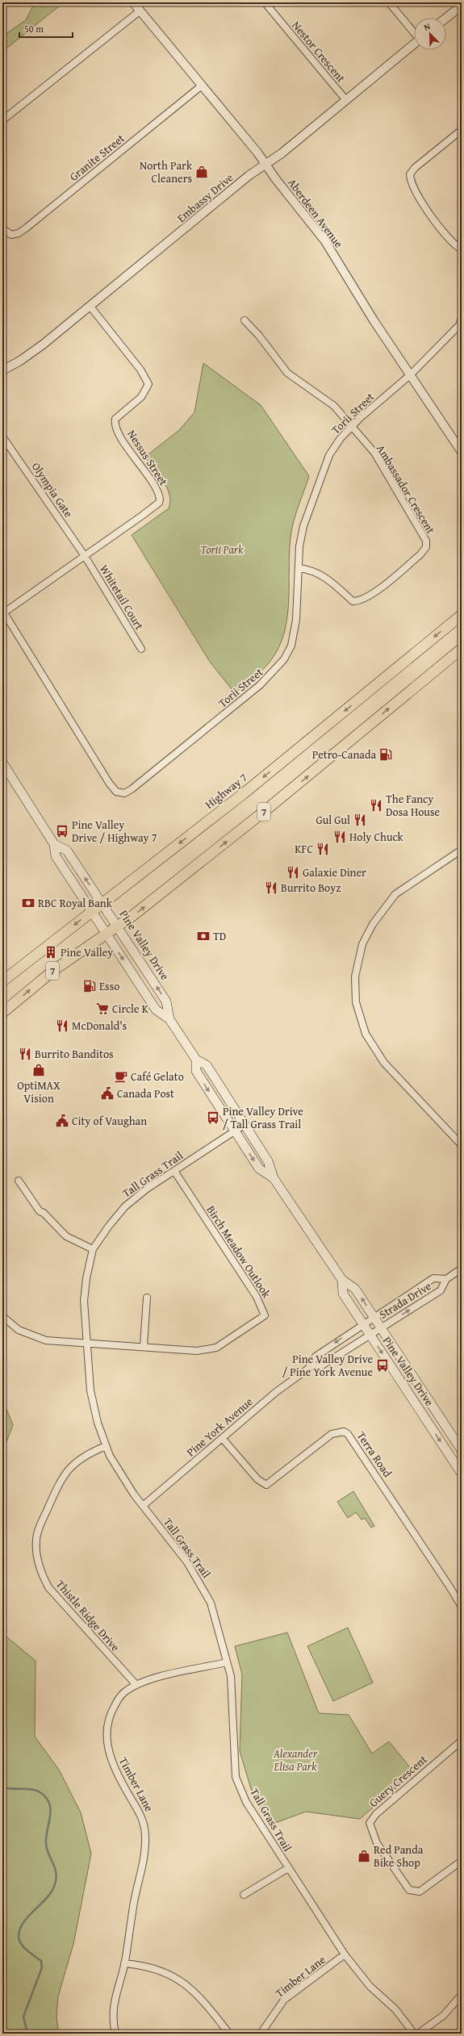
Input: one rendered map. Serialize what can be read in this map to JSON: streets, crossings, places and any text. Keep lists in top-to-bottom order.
{
  "streets": {
    "main road": ["Highway 7", "7", "Pine Valley Drive"],
    "street": [
      "Nestor Crescent",
      "Granite Street",
      "Embassy Drive",
      "Aberdeen Avenue",
      "Torii Street",
      "Nessus Street",
      "Ambassador Crescent",
      "Olympia Gate",
      "Whitetail Court",
      "Tall Grass Trail",
      "Birch Meadow Outlook",
      "Strada Drive",
      "Pine York Avenue",
      "Terra Road",
      "Thistle Ridge Drive",
      "Guery Crescent",
      "Timber Lane"
    ]
  },
  "crossings": [
    ["Nestor Crescent", "Embassy Drive"],
    ["Granite Street", "Aberdeen Avenue"],
    ["Embassy Drive", "Aberdeen Avenue"],
    ["Embassy Drive", "Nessus Street"],
    ["Aberdeen Avenue", "Torii Street"],
    ["Torii Street", "Nessus Street"],
    ["Torii Street", "Ambassador Crescent"],
    ["Nessus Street", "Olympia Gate"],
    ["Nessus Street", "Whitetail Court"],
    ["Olympia Gate", "Whitetail Court"],
    ["Highway 7", "Pine Valley Drive"],
    ["7", "Pine Valley Drive"],
    ["Pine Valley Drive", "Tall Grass Trail"],
    ["Pine Valley Drive", "Strada Drive"],
    ["Pine Valley Drive", "Pine York Avenue"],
    ["Tall Grass Trail", "Birch Meadow Outlook"],
    ["Tall Grass Trail", "Pine York Avenue"],
    ["Tall Grass Trail", "Thistle Ridge Drive"],
    ["Tall Grass Trail", "Timber Lane"],
    ["Strada Drive", "Pine York Avenue"],
    ["Pine York Avenue", "Terra Road"],
    ["Thistle Ridge Drive", "Timber Lane"]
  ],
  "parks": ["Torii Park", "Alexander Elisa Park"],
  "places": {
    "shop": ["North Park Cleaners", "OptiMAX Vision", "Red Panda Bike Shop"],
    "fuel station": ["Petro-Canada", "Esso"],
    "restaurant": [
      "The Fancy Dosa House",
      "Gul Gul",
      "Holy Chuck",
      "KFC",
      "Galaxie Diner",
      "Burrito Boyz",
      "McDonald's",
      "Burrito Banditos"
    ],
    "bus stop": ["Pine Valley Drive / Highway 7", "Pine Valley Drive / Tall Grass Trail", "Pine Valley Drive / Pine York Avenue"],
    "bank": ["RBC Royal Bank", "TD"],
    "building": ["Pine Valley"],
    "supermarket": ["Circle K"],
    "cafe": ["Café Gelato"],
    "public building": ["Canada Post", "City of Vaughan"]
  },
  "scale_bar": "50 m",
  "north": "top left"
}
